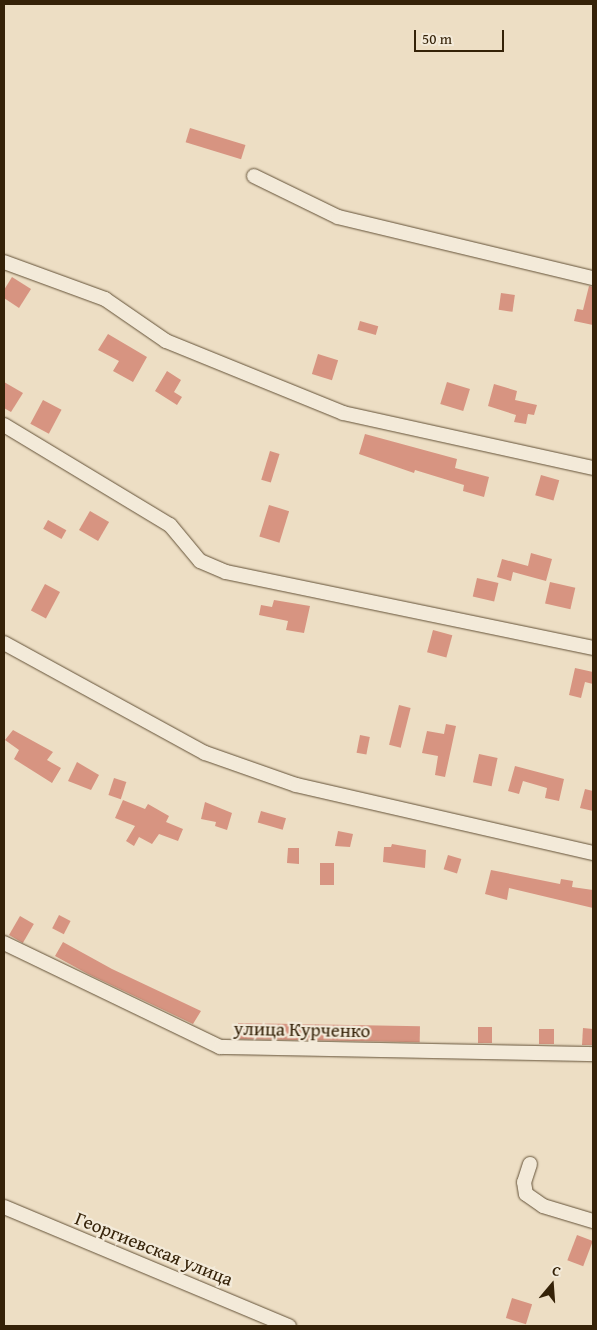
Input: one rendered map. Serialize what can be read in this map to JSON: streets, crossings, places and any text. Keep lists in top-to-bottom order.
{
  "streets": {
    "street": ["улица Курченко", "Георгиевская улица"]
  },
  "scale_bar": "50 m",
  "north": "top"
}
